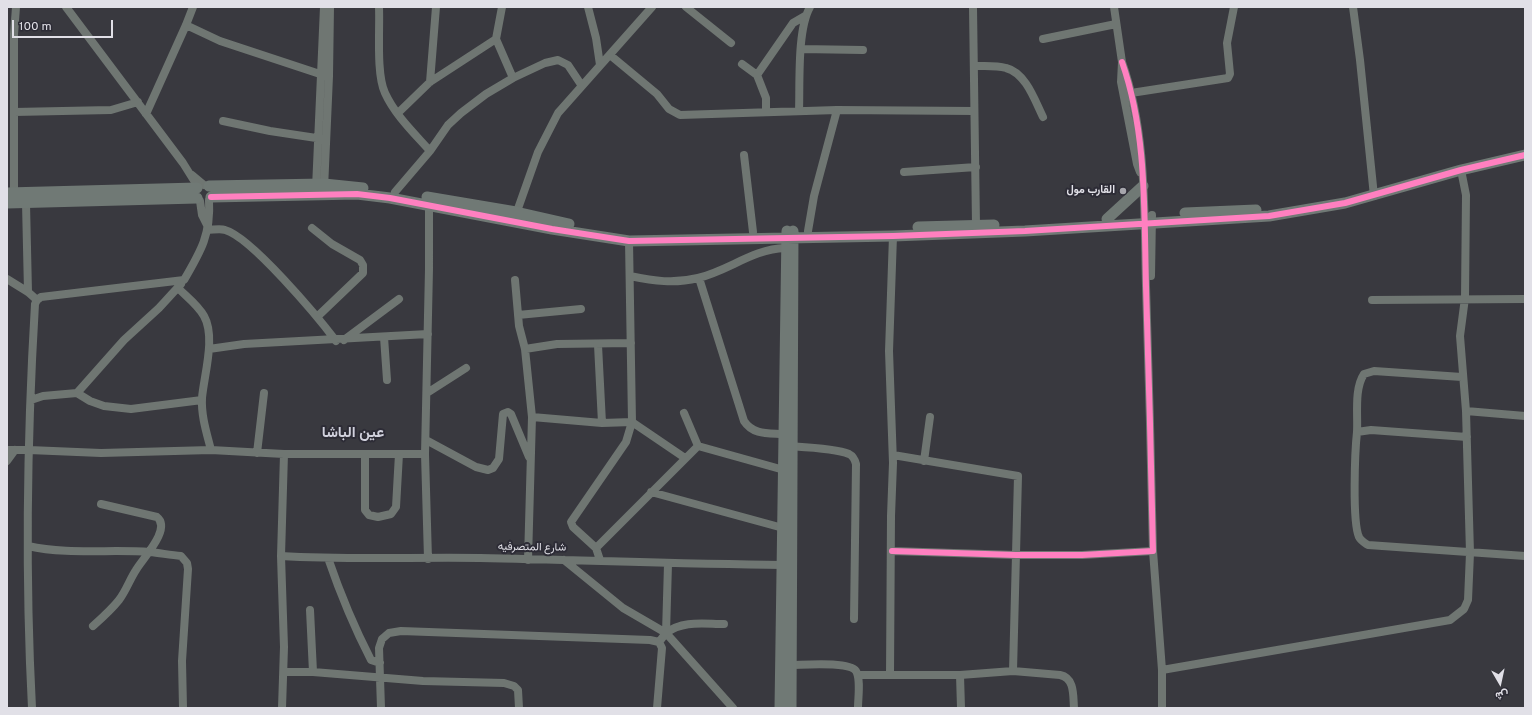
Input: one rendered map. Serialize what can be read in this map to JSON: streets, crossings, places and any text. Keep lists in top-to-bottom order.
{
  "streets": {
    "street": ["شارع المتصرفيه"]
  },
  "districts": ["عين الباشا"],
  "places": ["القارب مول"],
  "scale_bar": "100 m",
  "north": "bottom"
}
